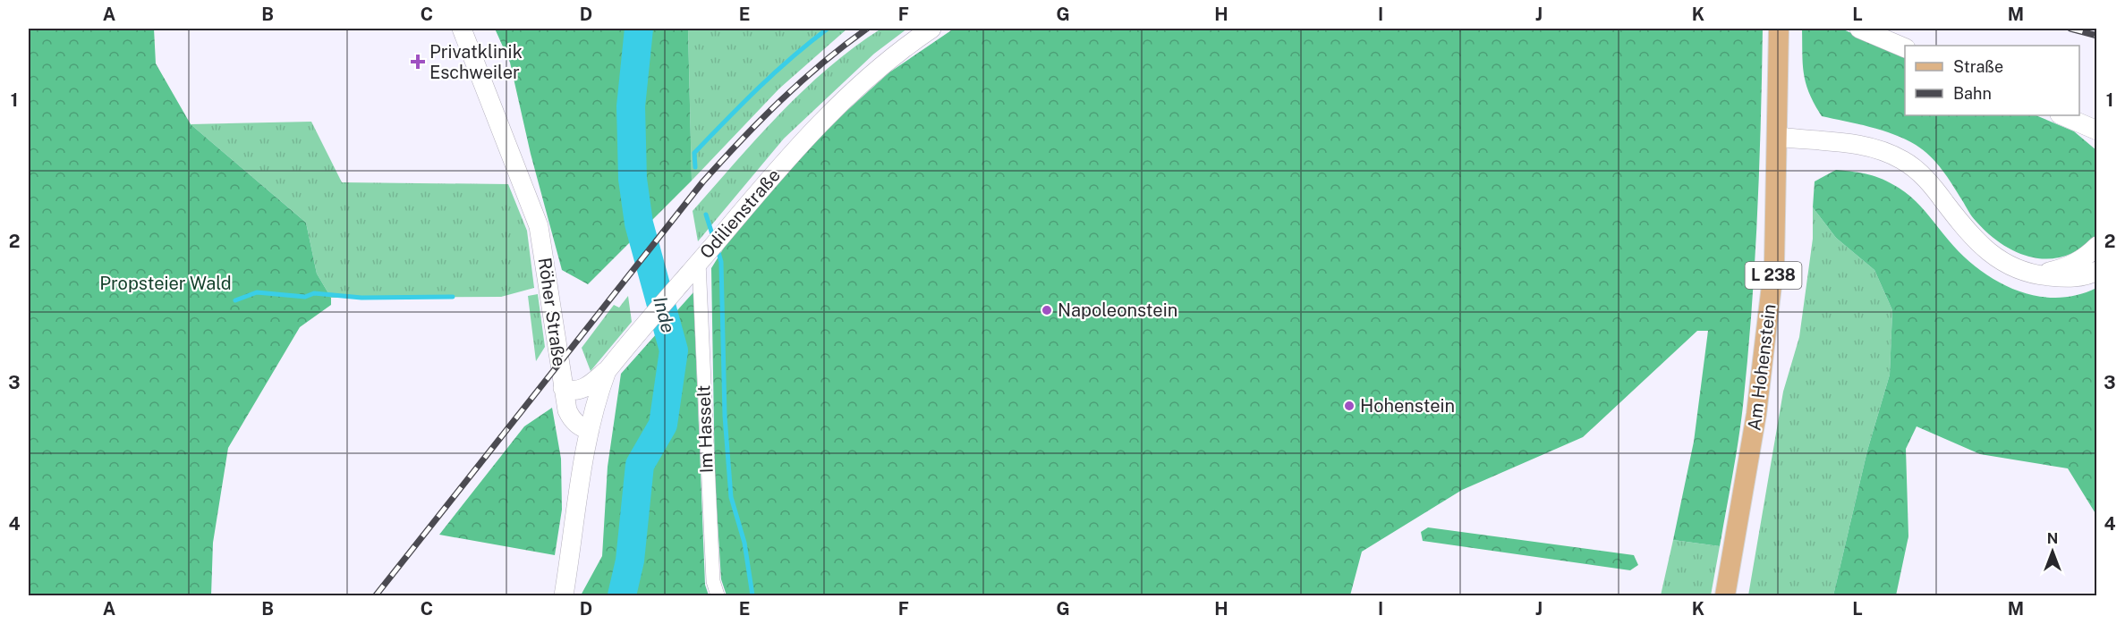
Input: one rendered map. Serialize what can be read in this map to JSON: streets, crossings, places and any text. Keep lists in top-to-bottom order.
{
  "streets": {
    "main road": [
      "Odilienstraße",
      "L 238",
      "Röher Straße",
      "Am Hohenstein"
    ],
    "street": ["Im Hasselt"]
  },
  "crossings": [
    ["Odilienstraße", "Röher Straße"],
    ["Odilienstraße", "Im Hasselt"]
  ],
  "water": ["Inde"],
  "parks": ["Propsteier Wald"],
  "places": {
    "health": ["Privatklinik Eschweiler"],
    "other": ["Napoleonstein", "Hohenstein"]
  },
  "legend": ["Straße", "Bahn"],
  "north": "top",
  "grid": {
    "columns": [
      "A",
      "B",
      "C",
      "D",
      "E",
      "F",
      "G",
      "H",
      "I",
      "J",
      "K",
      "L",
      "M"
    ],
    "rows": [
      "1",
      "2",
      "3",
      "4"
    ]
  }
}
